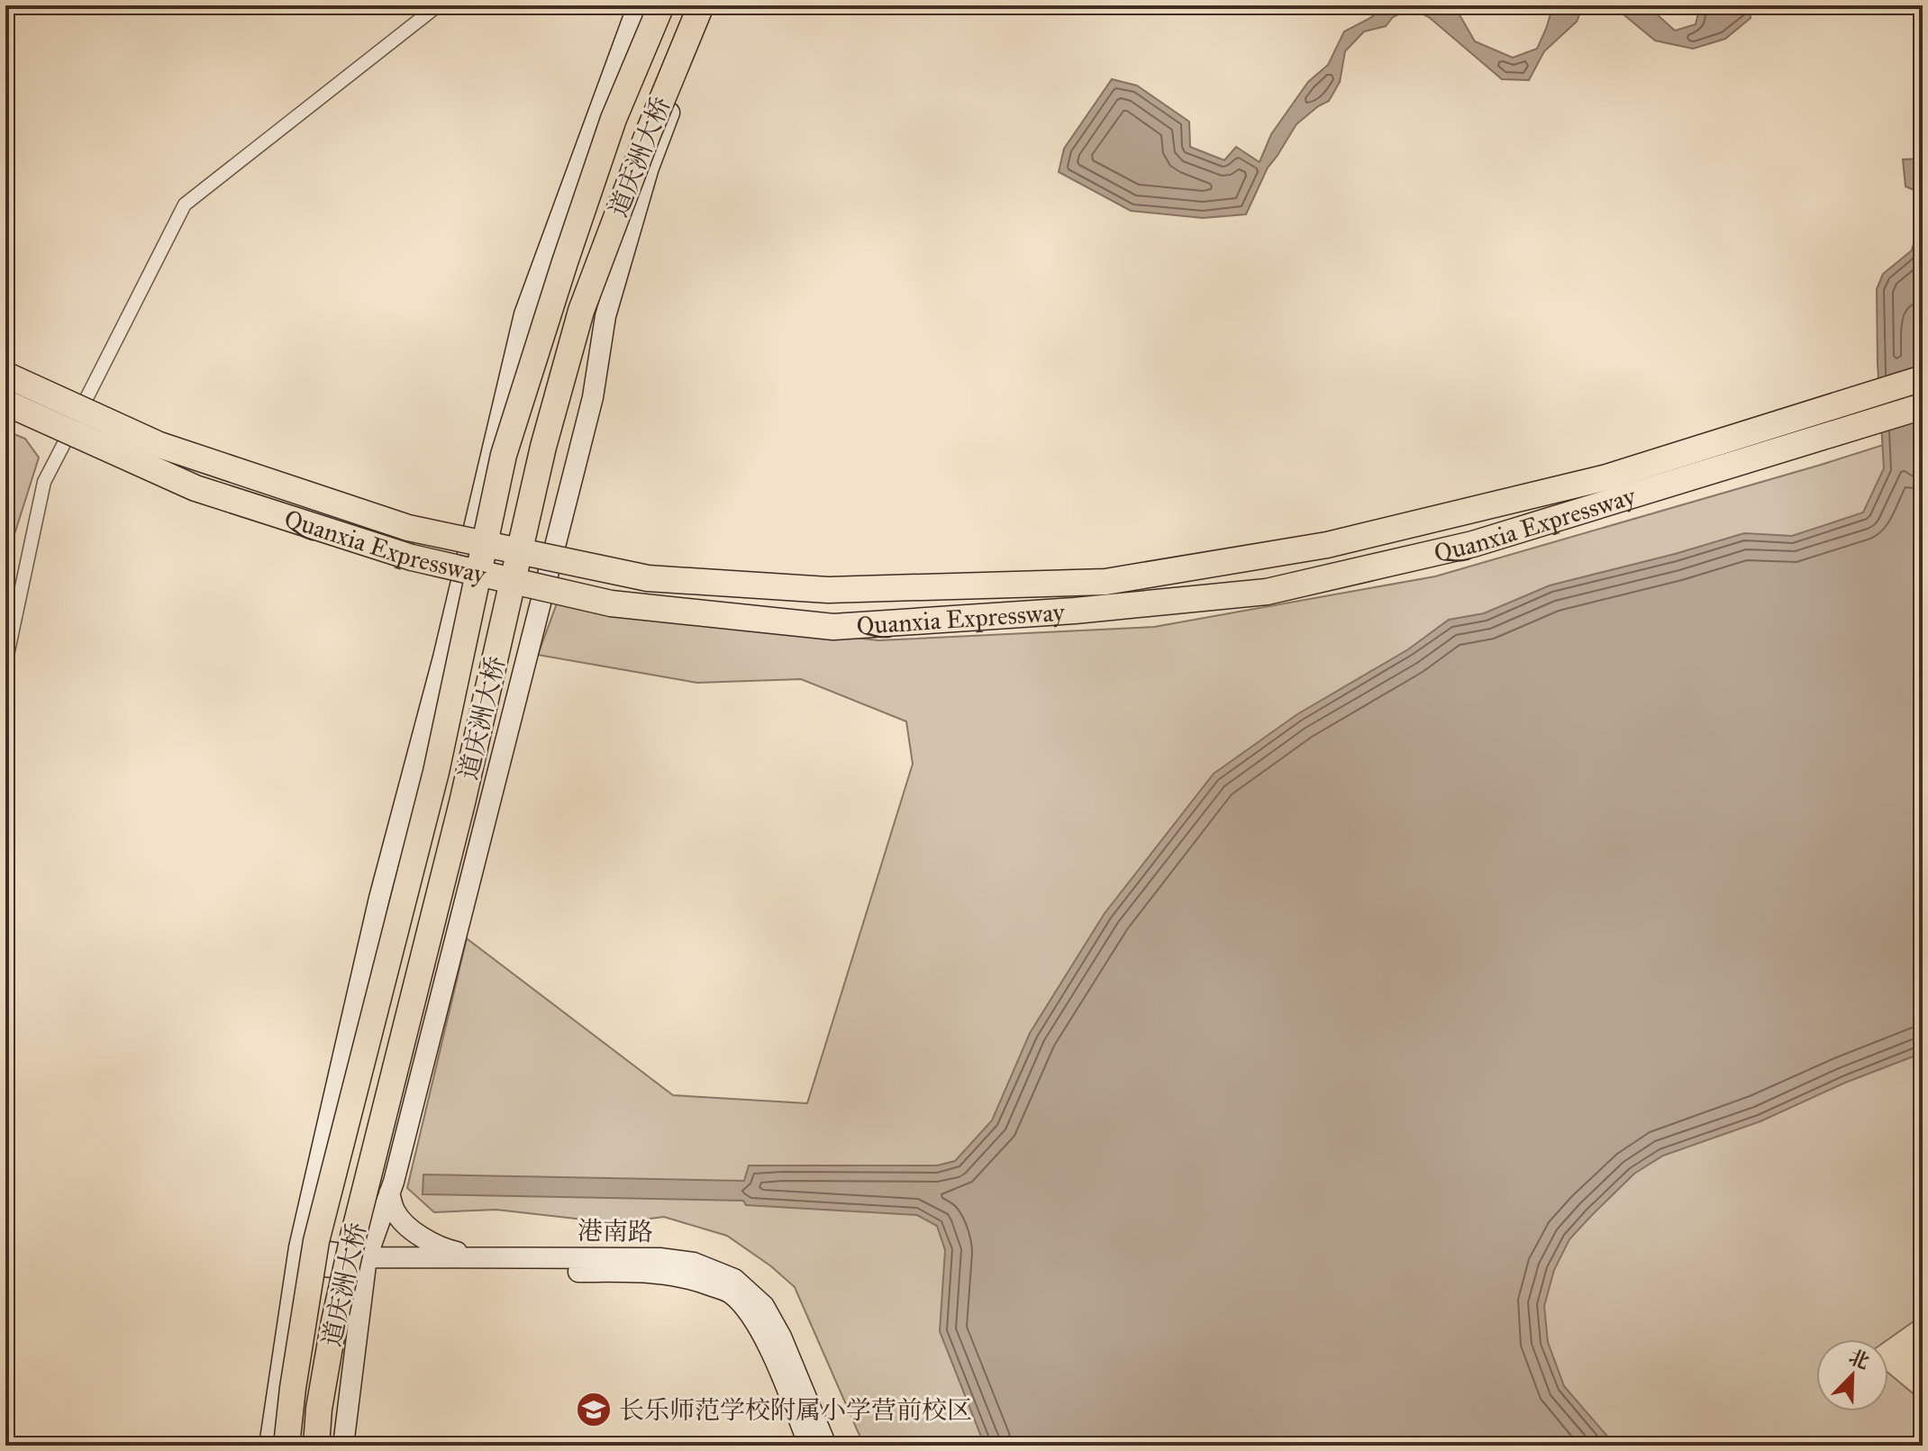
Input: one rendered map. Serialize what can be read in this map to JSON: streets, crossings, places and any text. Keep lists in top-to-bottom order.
{
  "streets": {
    "highway": ["道庆洲大桥", "Quanxia Expressway"],
    "main road": ["港南路"]
  },
  "places": {
    "school or university": ["长乐师范学校附属小学营前校区"]
  },
  "north": "top right"
}
